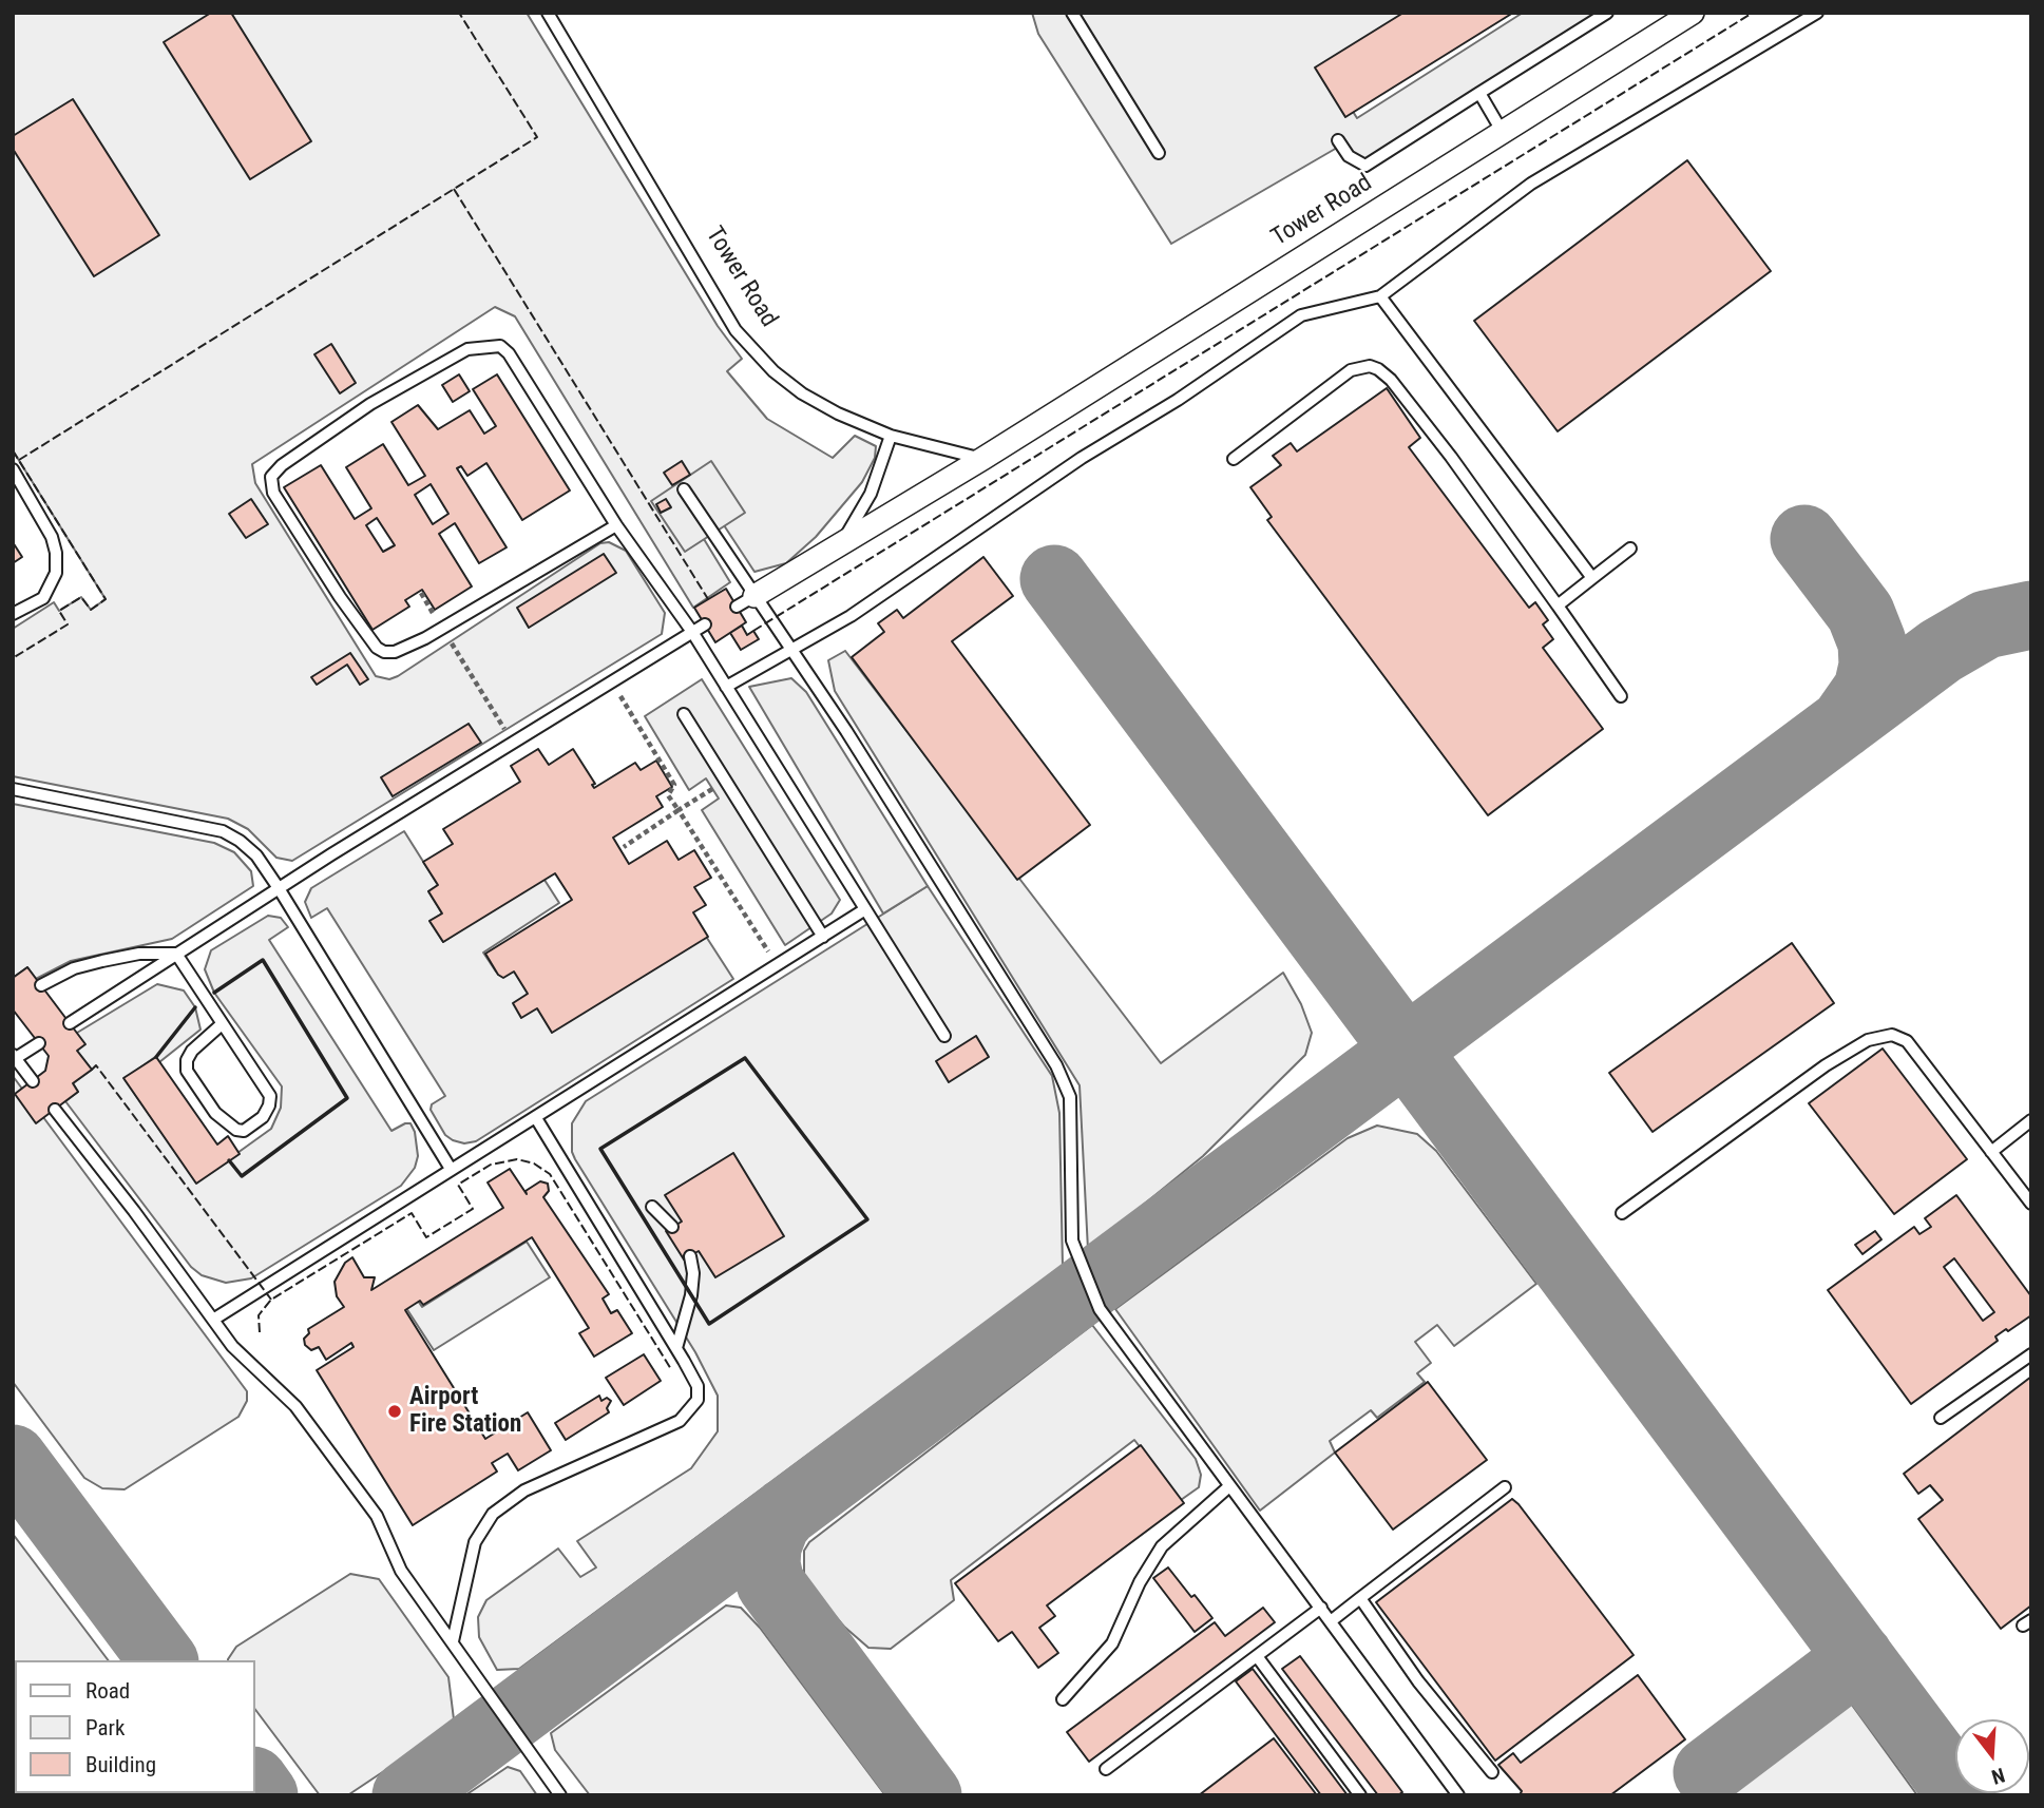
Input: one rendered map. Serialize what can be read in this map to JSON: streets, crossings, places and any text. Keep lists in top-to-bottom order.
{
  "streets": {
    "street": ["Tower Road"]
  },
  "places": ["Airport Fire Station"],
  "legend": ["Road", "Park", "Building"],
  "north": "bottom"
}
